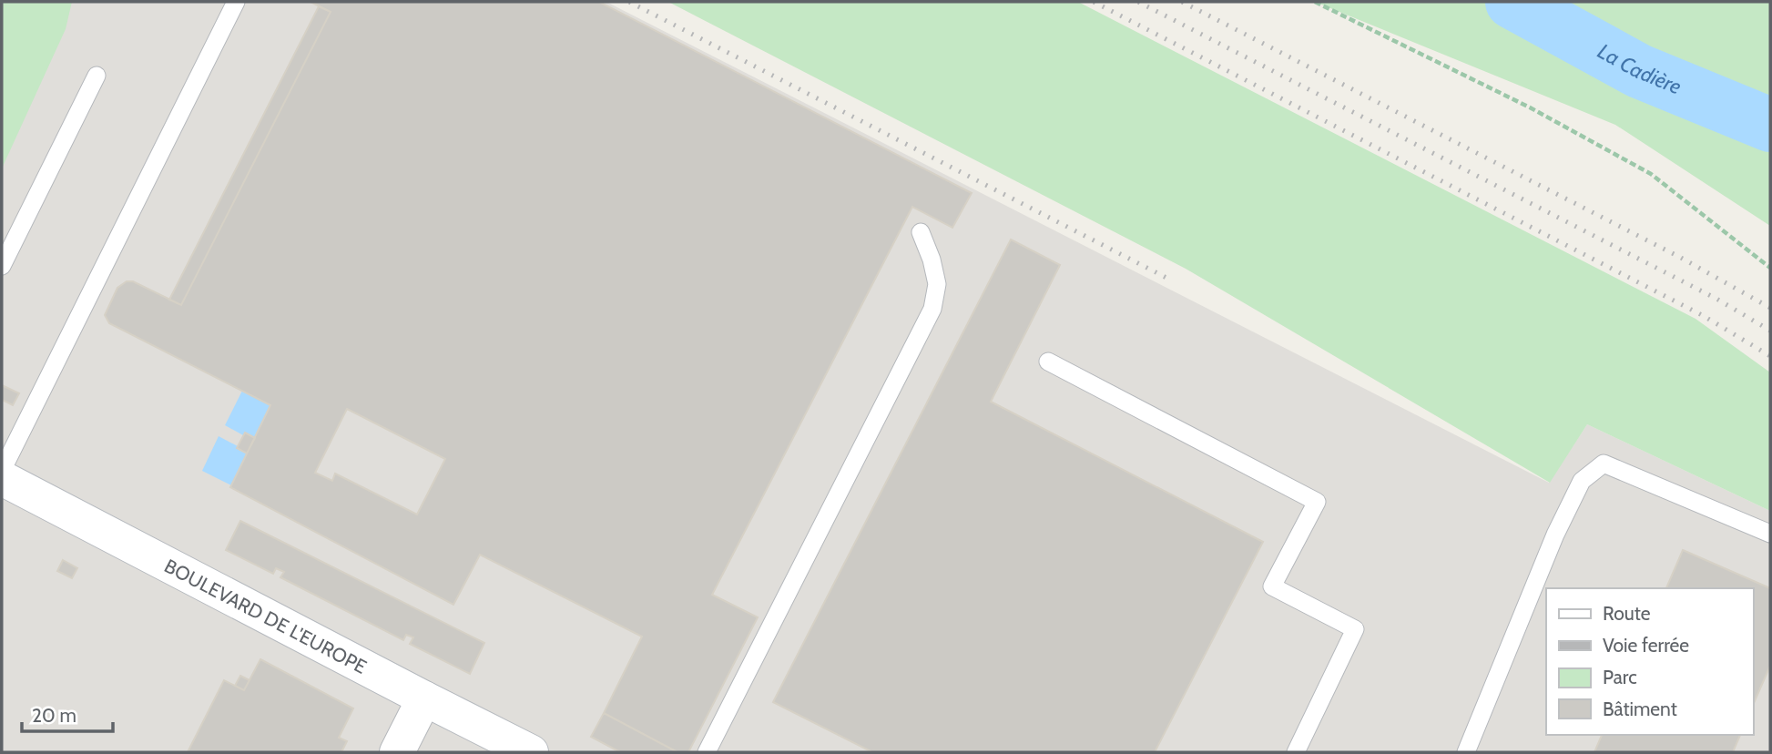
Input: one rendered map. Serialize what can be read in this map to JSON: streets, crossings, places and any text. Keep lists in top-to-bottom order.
{
  "streets": {
    "street": ["BOULEVARD DE L'EUROPE"]
  },
  "water": ["La Cadière"],
  "legend": [
    "Route",
    "Voie ferrée",
    "Parc",
    "Bâtiment"
  ],
  "scale_bar": "20 m"
}
